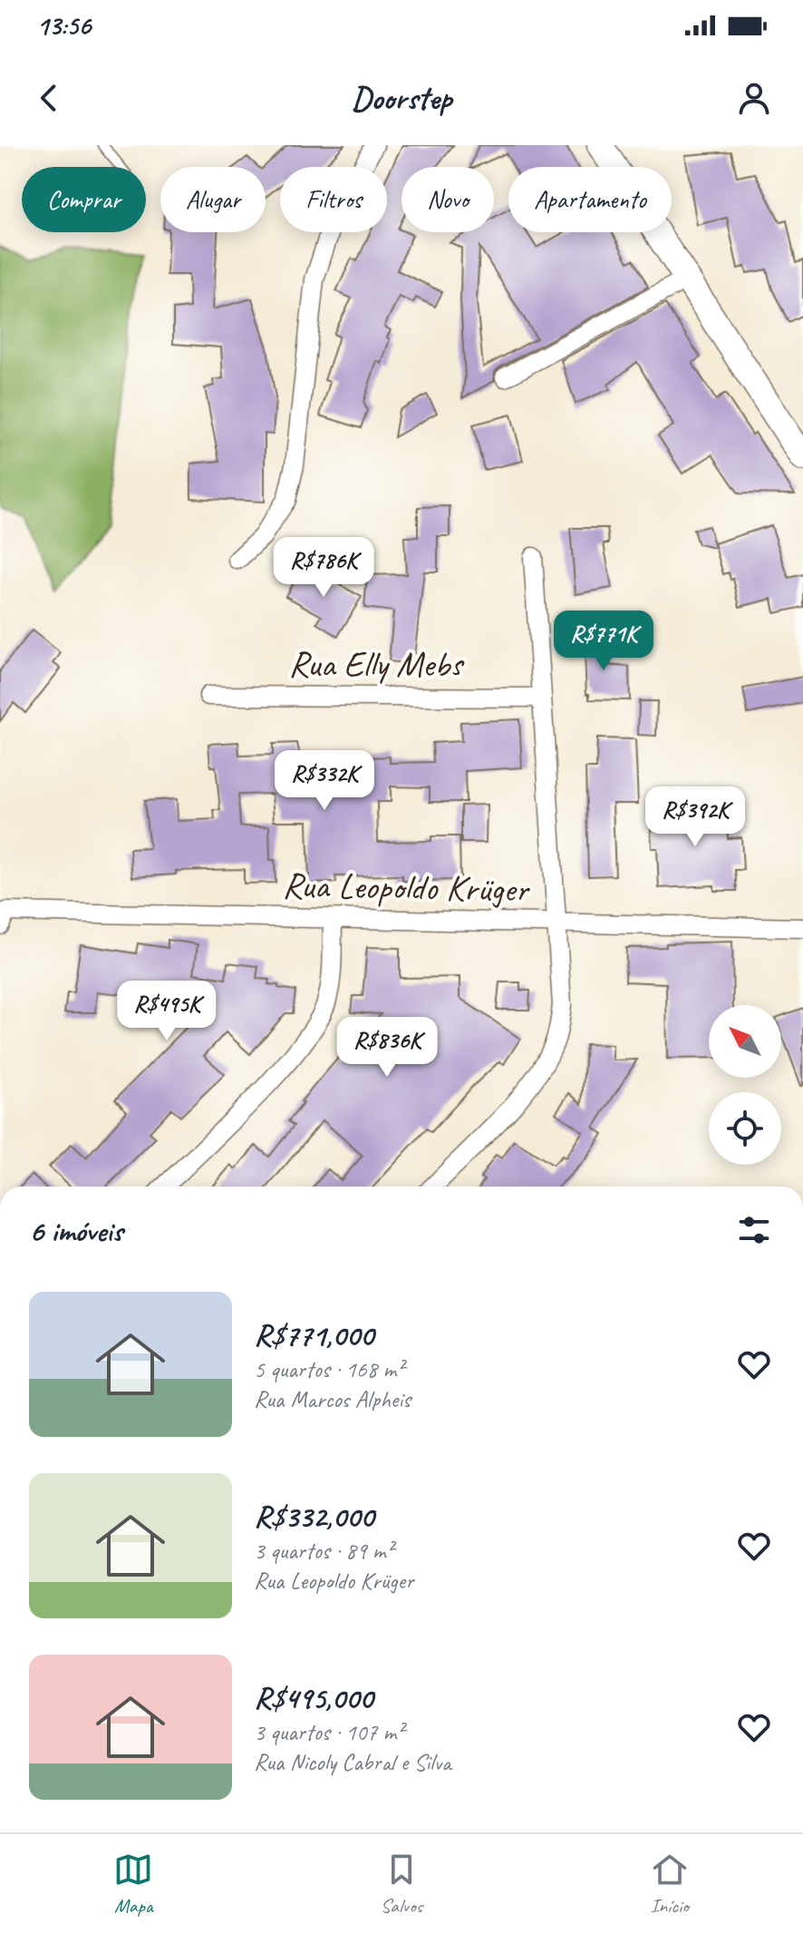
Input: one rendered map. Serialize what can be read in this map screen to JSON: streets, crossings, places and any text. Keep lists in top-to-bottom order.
{
  "streets": {
    "street": ["Rua Elly Mebs", "Rua Leopoldo Krüger"]
  },
  "north": "top left",
  "page": {
    "status": "13:56",
    "header": "Doorstep",
    "chip": [
      "Comprar",
      "Alugar",
      "Filtros",
      "Novo",
      "Apartamento"
    ],
    "price": [
      "R$786K",
      "R$771K",
      "R$332K",
      "R$392K",
      "R$495K",
      "R$836K"
    ],
    "heading": "6 imóveis",
    "list": [
      {
        "name": "R$771,000",
        "note": "5 quartos · 168 m² · Rua Marcos Alpheis"
      },
      {
        "name": "R$332,000",
        "note": "3 quartos · 89 m² · Rua Leopoldo Krüger"
      },
      {
        "name": "R$495,000",
        "note": "3 quartos · 107 m² · Rua Nicoly Cabral e Silva"
      }
    ],
    "tabs": ["Mapa", "Salvos", "Início"]
  }
}
